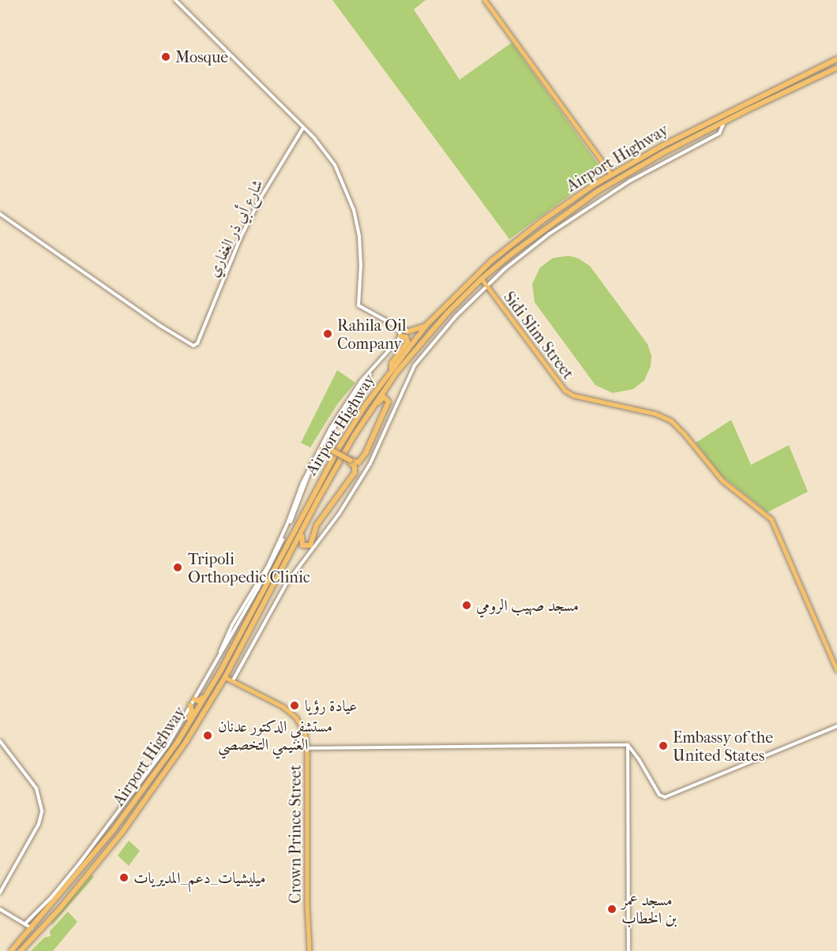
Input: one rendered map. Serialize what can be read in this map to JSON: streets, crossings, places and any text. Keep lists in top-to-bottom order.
{
  "streets": {
    "highway": ["Airport Highway"],
    "main road": ["Sidi Slim Street", "Crown Prince Street"],
    "street": ["شارع أبي ذر الغفاري"]
  },
  "crossings": [
    ["Airport Highway", "Sidi Slim Street"],
    ["Airport Highway", "Crown Prince Street"]
  ],
  "places": [
    "Mosque",
    "Rahila Oil Company",
    "Tripoli Orthopedic Clinic",
    "مسجد صهيب الرومي",
    "عيادة رؤيا",
    "مستشفي الدكتور عدنان الغنيمي التخصصي",
    "Embassy of the United States",
    "ميليشيات_دعم_المديريات",
    "مسجد عمر بن الخطاب"
  ]
}
